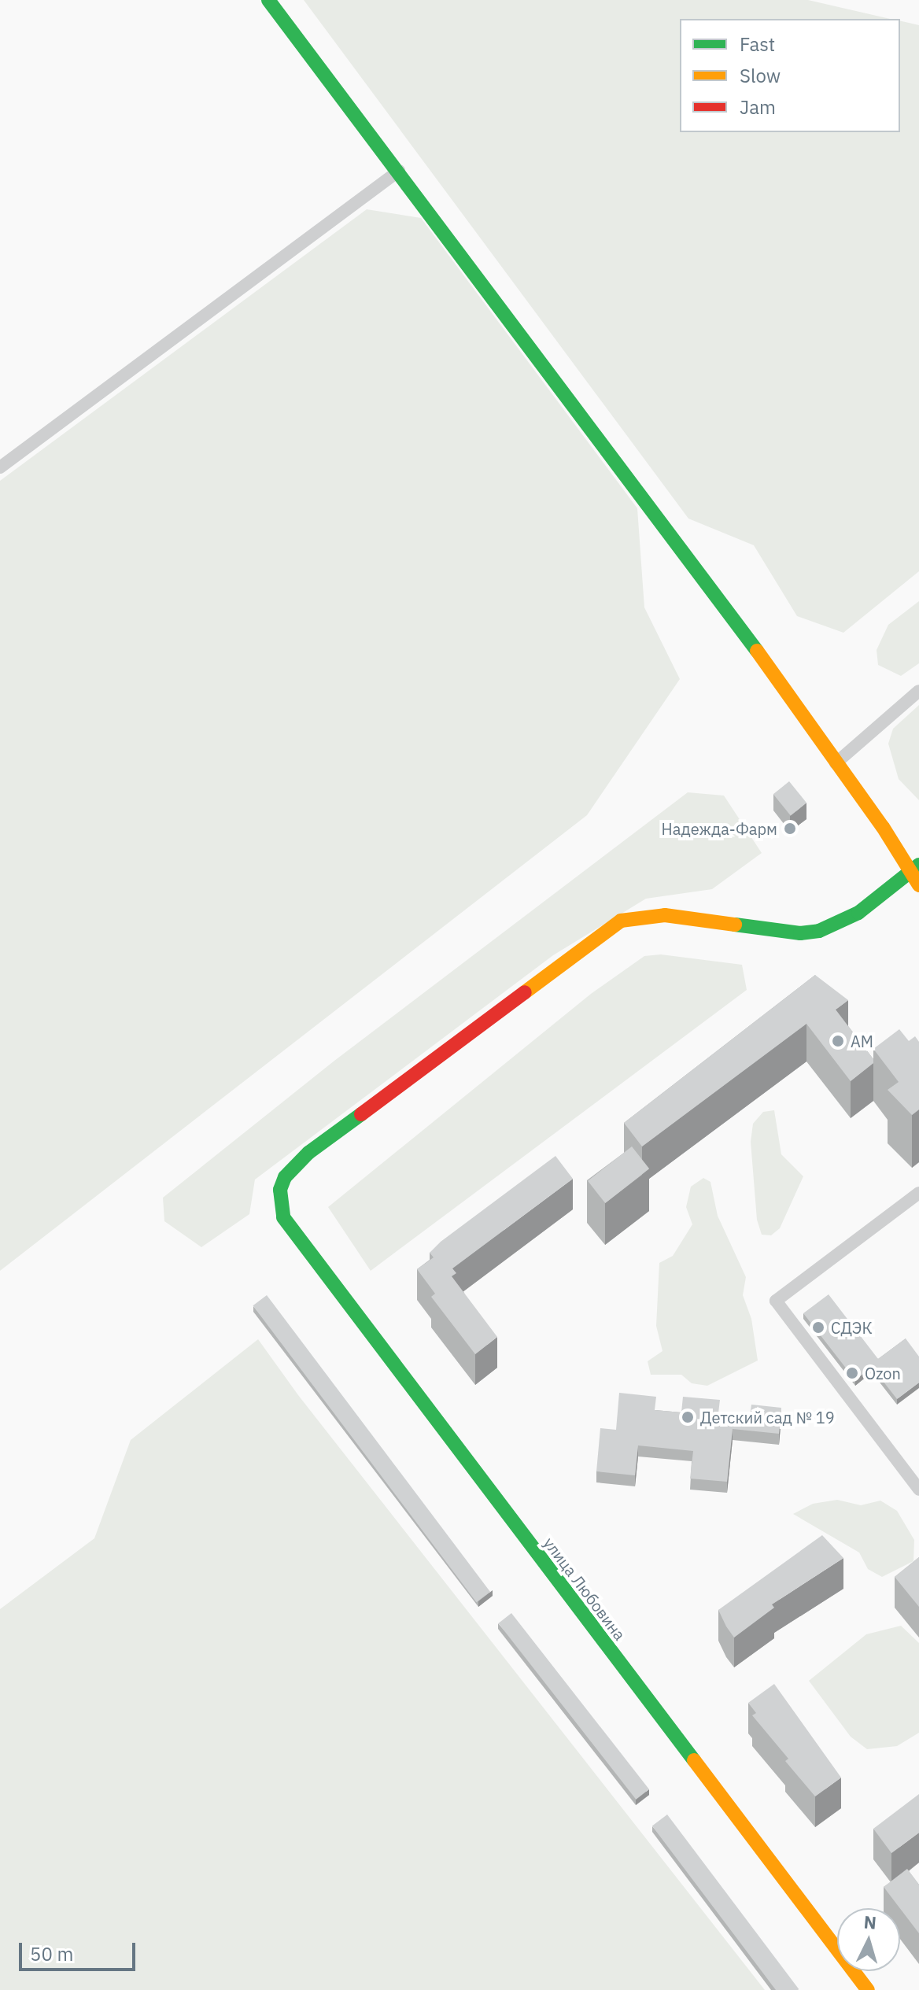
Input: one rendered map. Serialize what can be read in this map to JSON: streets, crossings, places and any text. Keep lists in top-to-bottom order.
{
  "streets": {
    "street": ["улица Любовина"]
  },
  "places": [
    "Надежда-Фарм",
    "АМ",
    "СДЭК",
    "Ozon",
    "Детский сад № 19"
  ],
  "legend": ["Fast", "Slow", "Jam"],
  "scale_bar": "50 m",
  "north": "top"
}
